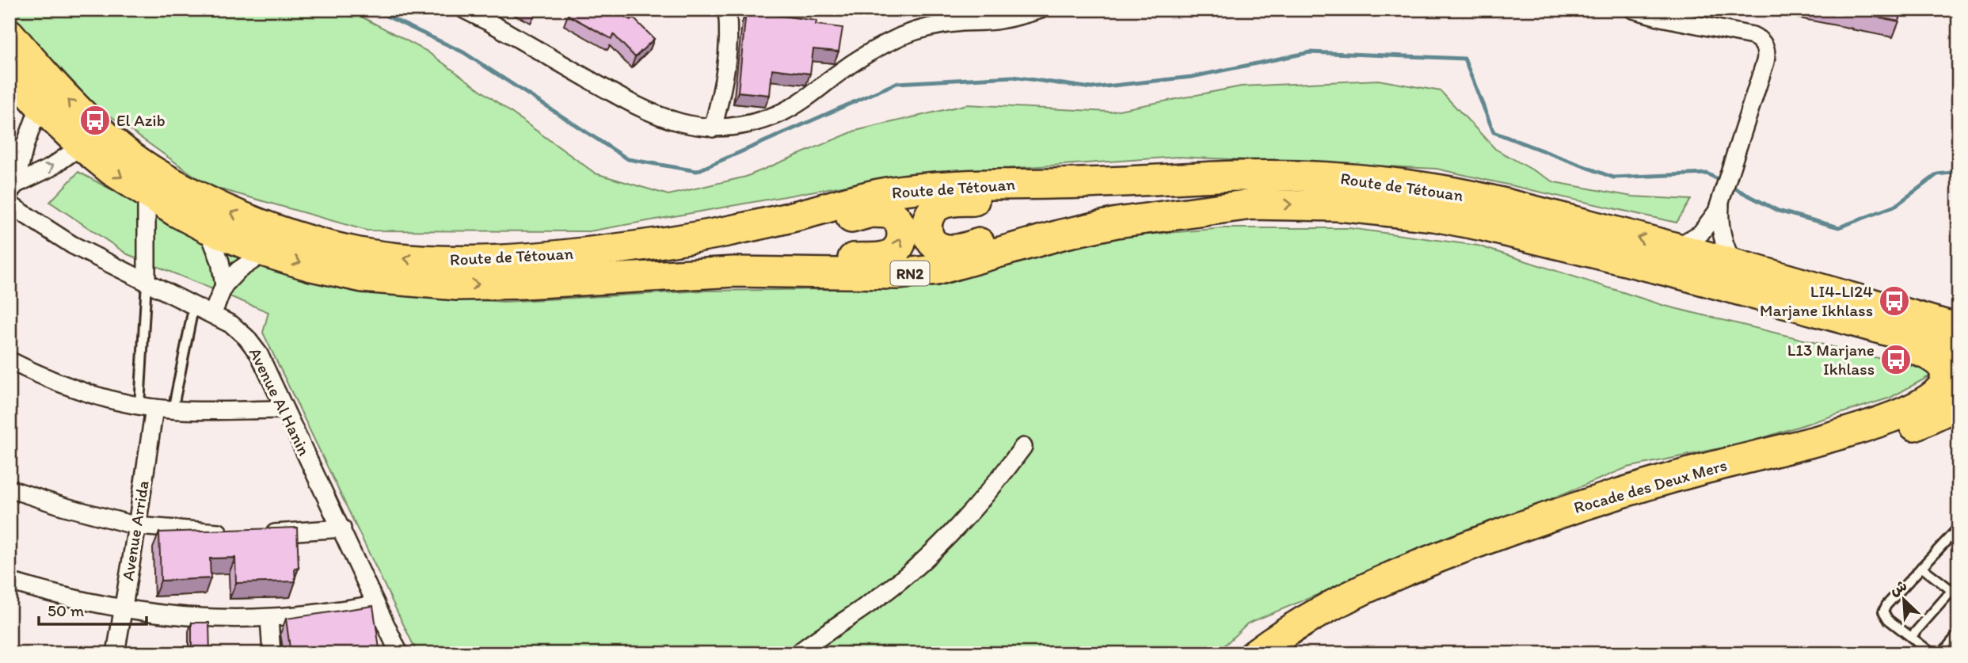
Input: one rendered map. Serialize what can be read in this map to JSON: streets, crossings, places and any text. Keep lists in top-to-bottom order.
{
  "streets": {
    "highway": ["Route de Tétouan", "RN2", "Rocade des Deux Mers"],
    "street": ["Avenue Al Hanin", "Avenue Arrida"]
  },
  "crossings": [
    ["Route de Tétouan", "Rocade des Deux Mers"]
  ],
  "places": {
    "bus stop": ["El Azib", "LI4-LI24 Marjane Ikhlass", "L13 Marjane Ikhlass"]
  },
  "scale_bar": "50 m",
  "north": "top left"
}
